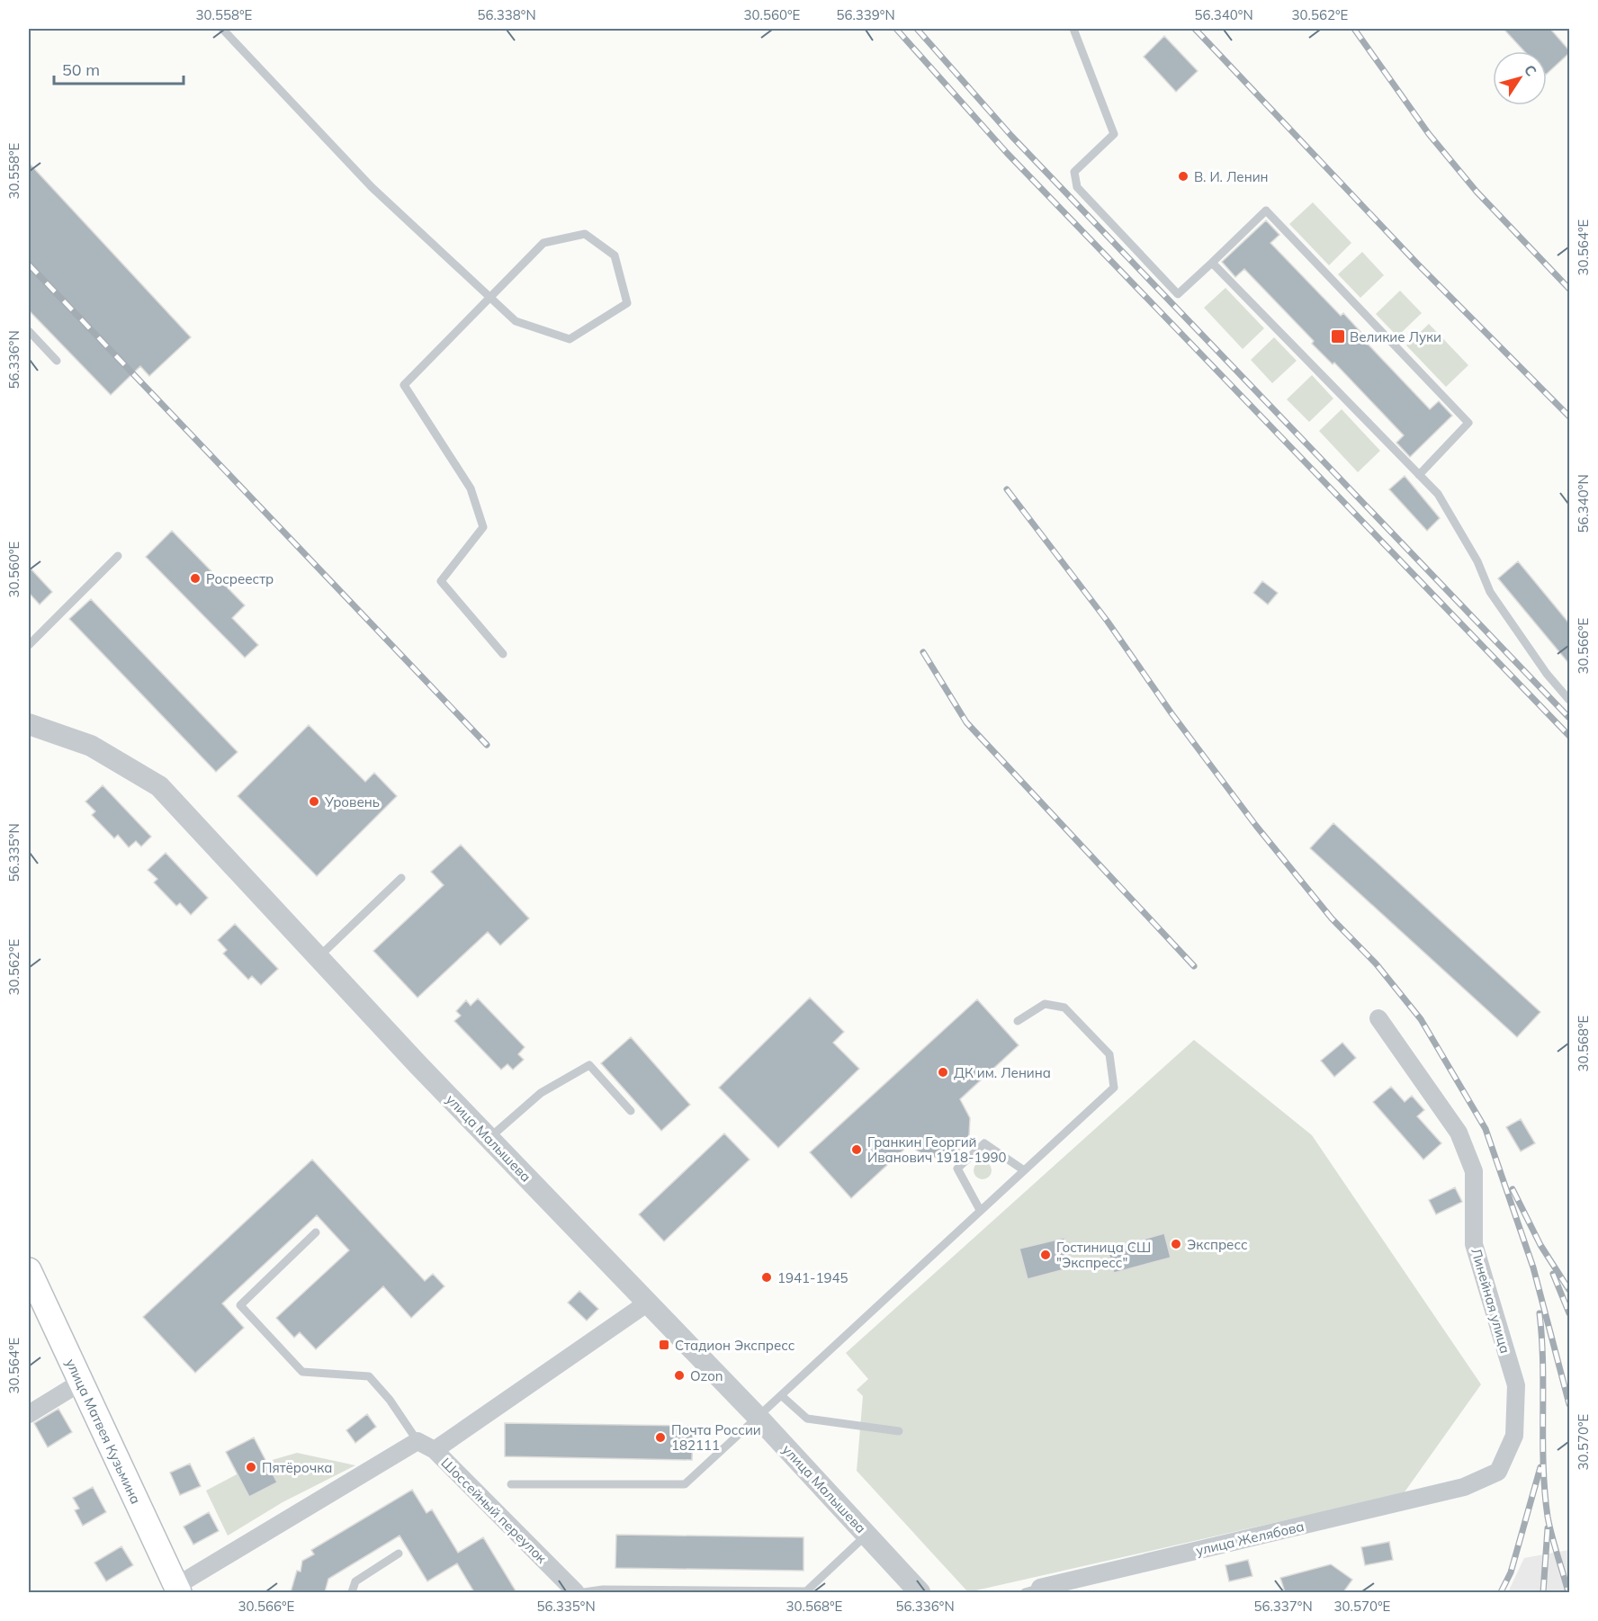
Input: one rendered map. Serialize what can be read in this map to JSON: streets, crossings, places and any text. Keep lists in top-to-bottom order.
{
  "streets": {
    "main road": ["улица Матвея Кузьмина"],
    "street": [
      "улица Малышева",
      "Линейная улица",
      "Шоссейный переулок",
      "улица Желябова"
    ]
  },
  "crossings": [
    ["Линейная улица", "улица Желябова"]
  ],
  "places": {
    "other": [
      "В. И. Ленин",
      "Росреестр",
      "Уровень",
      "ДК им. Ленина",
      "Гранкин Георгий Иванович 1918-1990",
      "Экспресс",
      "Гостиница СШ \"Экспресс\"",
      "1941-1945",
      "Ozon",
      "Почта России 182111",
      "Пятёрочка"
    ],
    "transit": ["Великие Луки", "Стадион Экспресс"]
  },
  "scale_bar": "50 m",
  "north": "top right",
  "coordinates": [
    "30.558°E",
    "56.338°N",
    "30.560°E",
    "56.339°N",
    "56.340°N",
    "30.562°E",
    "30.564°E",
    "56.336°N",
    "30.566°E",
    "56.335°N",
    "30.568°E",
    "30.570°E",
    "56.337°N"
  ]
}
